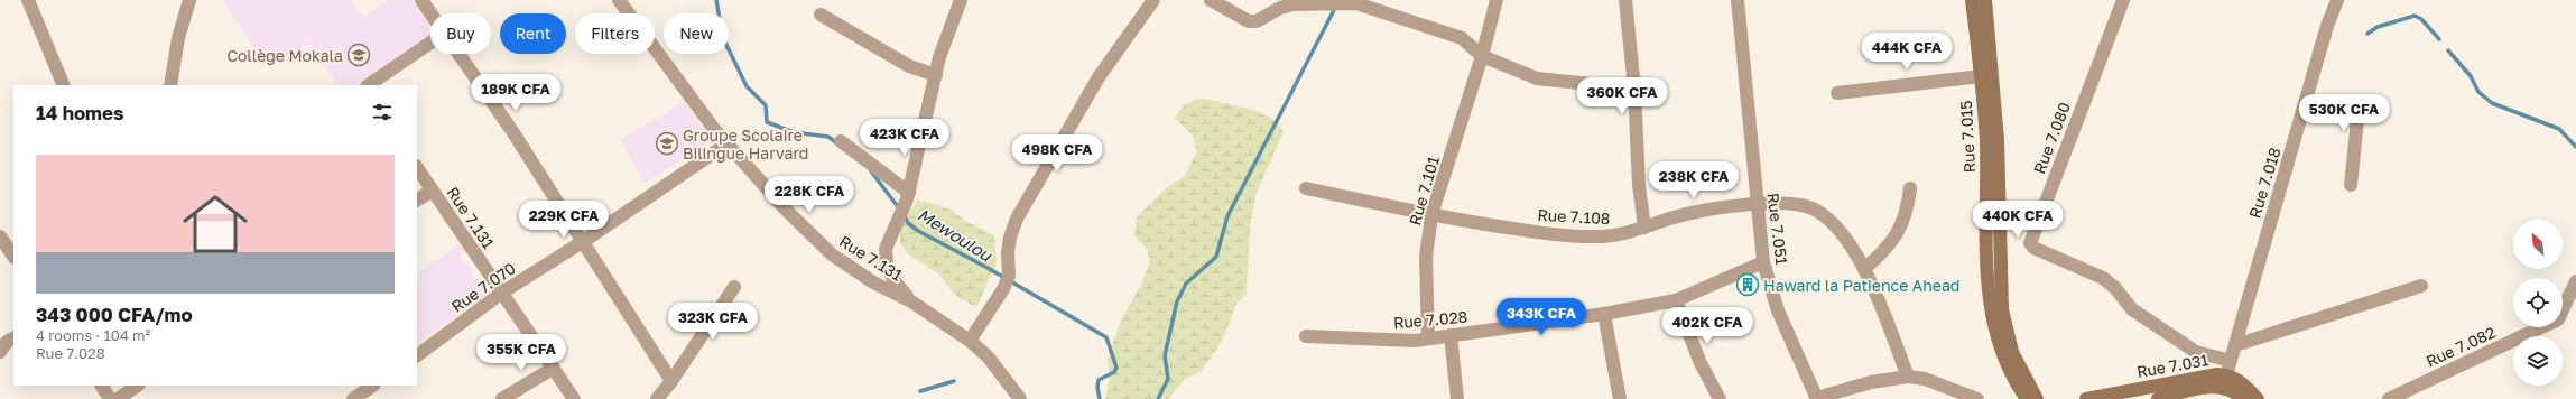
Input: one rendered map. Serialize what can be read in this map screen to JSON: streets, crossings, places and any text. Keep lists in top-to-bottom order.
{
  "streets": {
    "main road": ["Rue 7.015", "Rue 7.031"],
    "street": [
      "Rue 7.080",
      "Rue 7.018",
      "Rue 7.101",
      "Rue 7.108",
      "Rue 7.131",
      "Rue 7.051",
      "Rue 7.070",
      "Rue 7.028",
      "Rue 7.082"
    ]
  },
  "crossings": [
    ["Rue 7.080", "Rue 7.018"],
    ["Rue 7.018", "Rue 7.031"],
    ["Rue 7.101", "Rue 7.108"],
    ["Rue 7.101", "Rue 7.028"],
    ["Rue 7.108", "Rue 7.051"],
    ["Rue 7.131", "Rue 7.070"],
    ["Rue 7.051", "Rue 7.028"]
  ],
  "water": ["Mewoulou"],
  "places": {
    "school or university": ["Collège Mokala", "Groupe Scolaire Bilingue Harvard"],
    "building": ["Haward la Patience Ahead"]
  },
  "north": "top left",
  "page": {
    "chip": [
      "Buy",
      "Rent",
      "Filters",
      "New"
    ],
    "price": [
      "444K CFA",
      "189K CFA",
      "360K CFA",
      "530K CFA",
      "423K CFA",
      "498K CFA",
      "238K CFA",
      "228K CFA",
      "229K CFA",
      "440K CFA",
      "343K CFA",
      "323K CFA",
      "402K CFA",
      "355K CFA"
    ],
    "heading": "14 homes",
    "list": [
      {
        "name": "343 000 CFA/mo",
        "note": "4 rooms · 104 m² · Rue 7.028"
      }
    ]
  }
}
